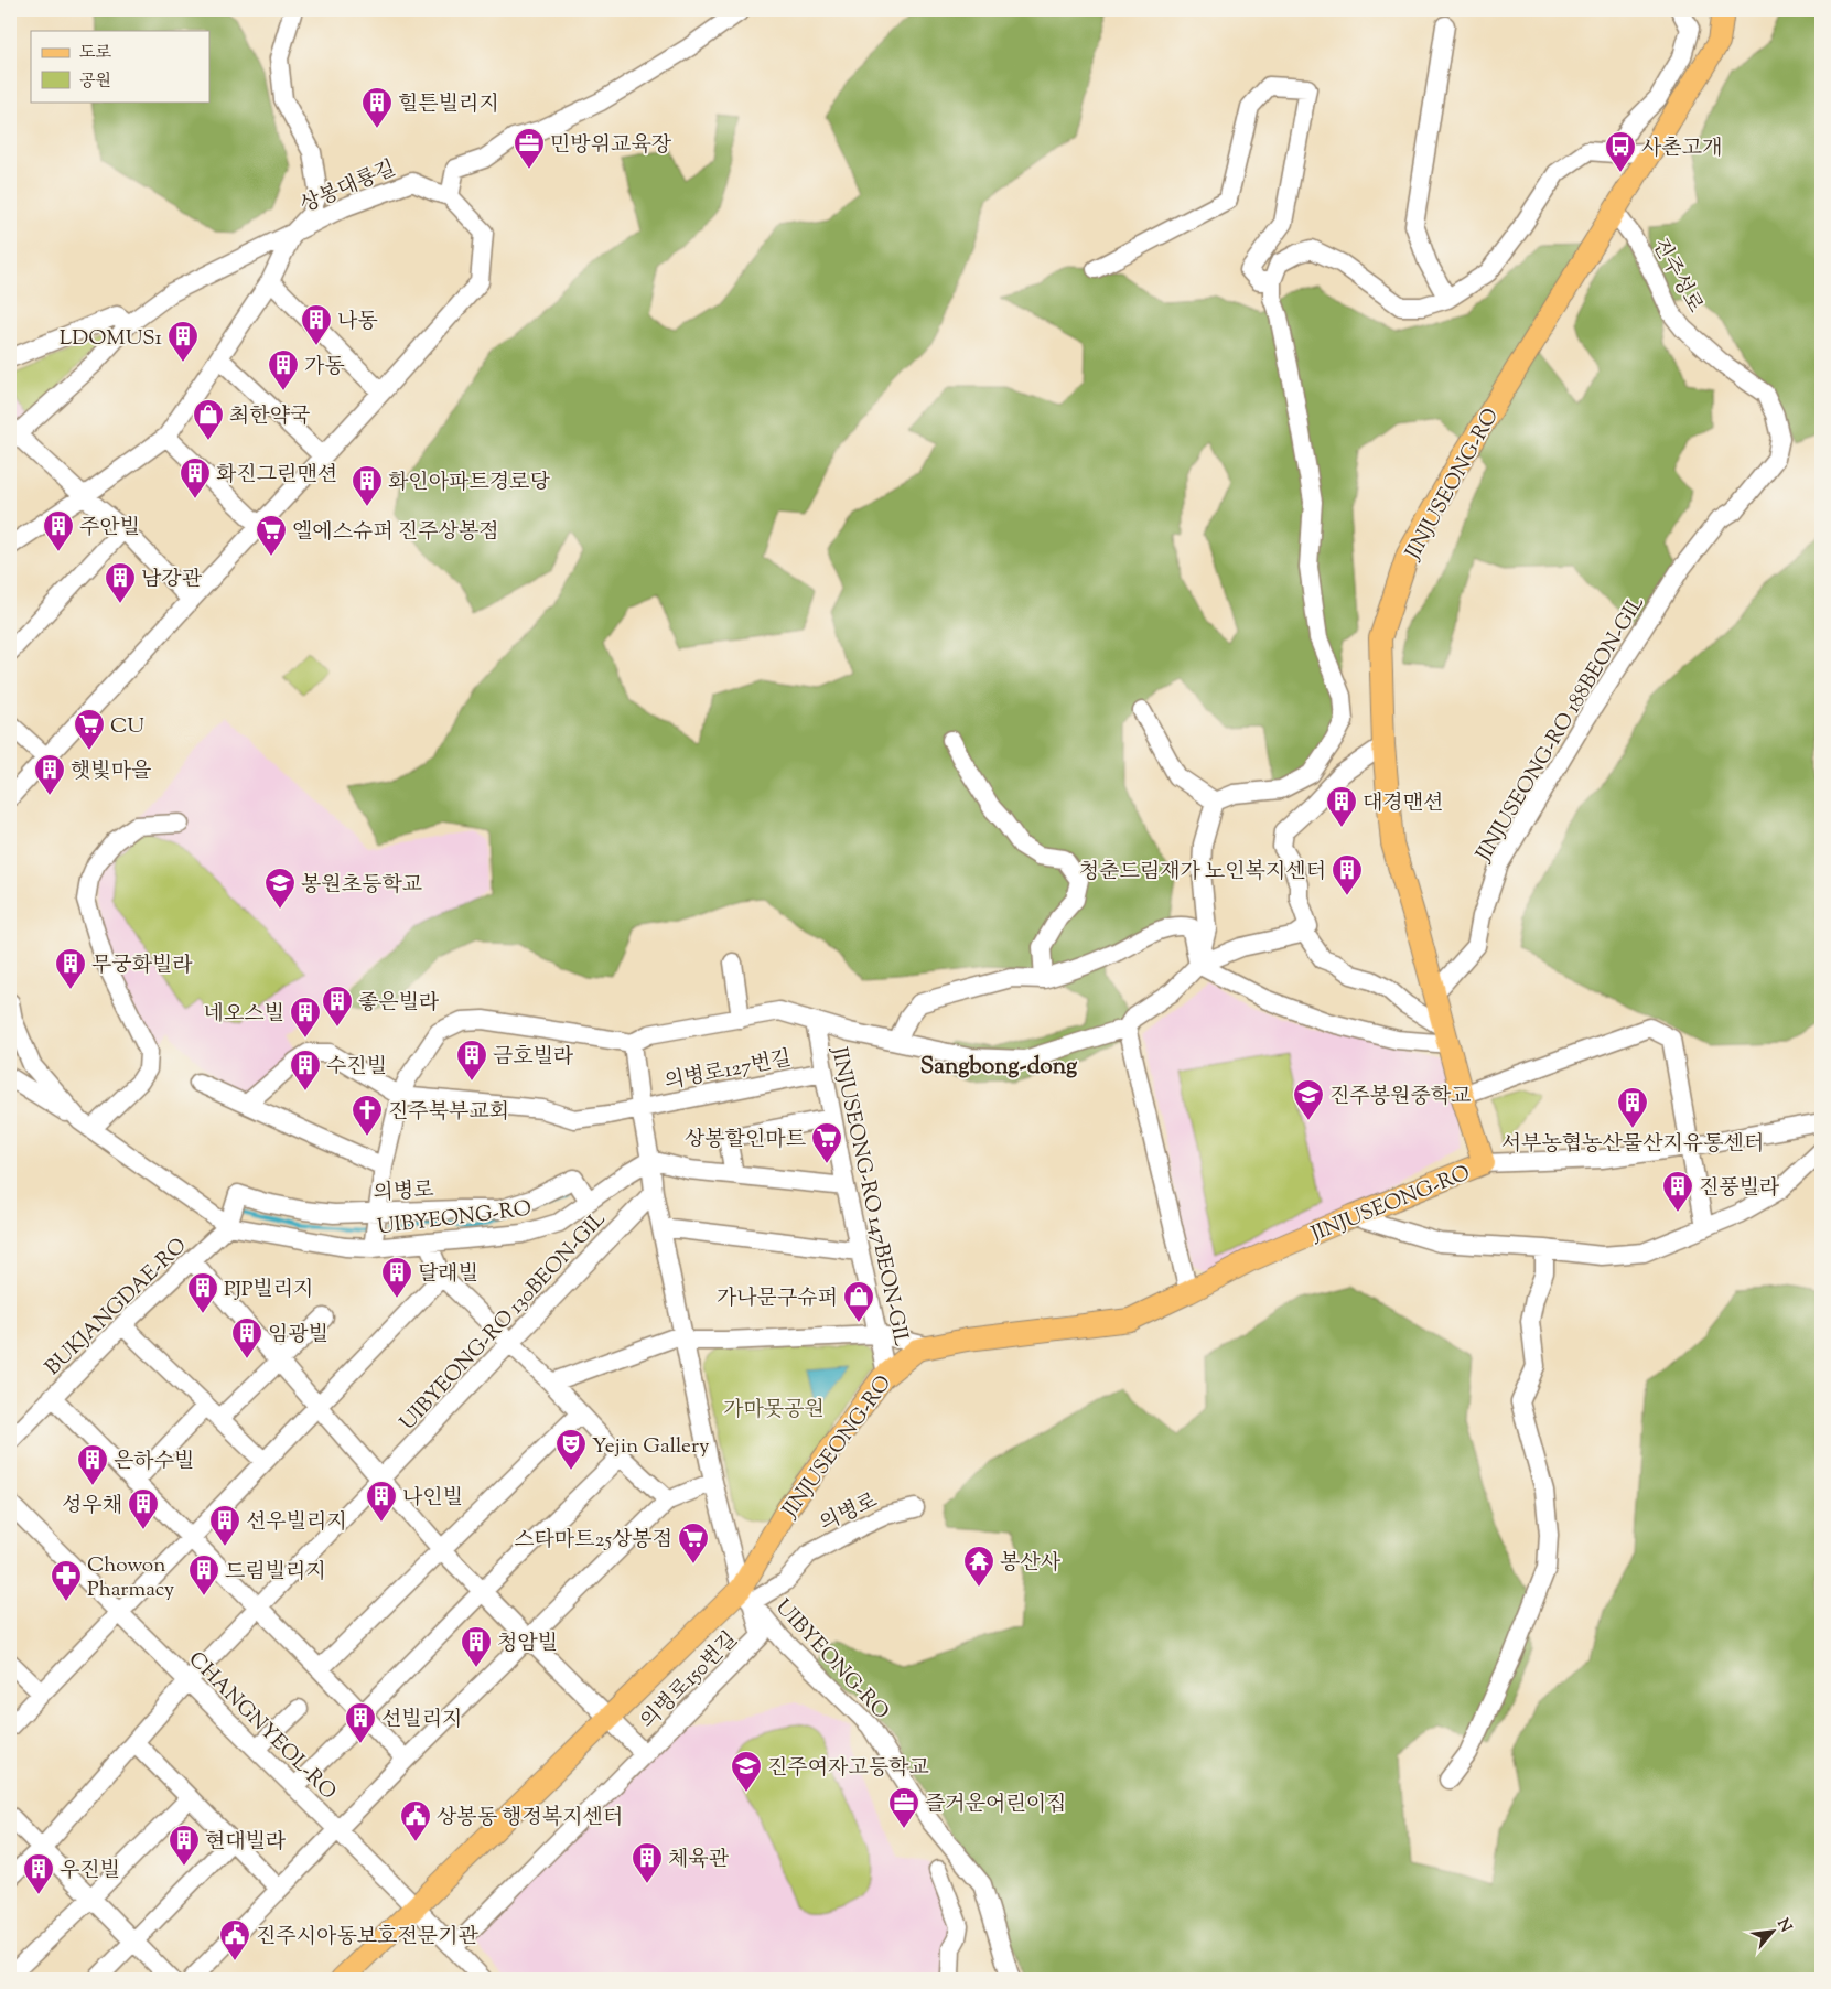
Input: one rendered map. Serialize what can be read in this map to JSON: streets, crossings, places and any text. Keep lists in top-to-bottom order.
{
  "streets": {
    "main road": ["JINJUSEONG-RO"],
    "street": [
      "상봉대룡길",
      "진주성로",
      "JINJUSEONG-RO 188BEON-GIL",
      "의병로127번길",
      "의병로",
      "JINJUSEONG-RO 147BEON-GIL",
      "UIBYEONG-RO",
      "BUKJANGDAE-RO",
      "UIBYEONG-RO 130BEON-GIL",
      "의병로150번길",
      "CHANGNYEOL-RO"
    ]
  },
  "crossings": [
    ["진주성로", "JINJUSEONG-RO"],
    ["진주성로", "JINJUSEONG-RO 188BEON-GIL"],
    ["JINJUSEONG-RO", "JINJUSEONG-RO 188BEON-GIL"],
    ["JINJUSEONG-RO", "의병로"],
    ["JINJUSEONG-RO", "JINJUSEONG-RO 147BEON-GIL"],
    ["JINJUSEONG-RO", "UIBYEONG-RO"],
    ["JINJUSEONG-RO", "의병로150번길"],
    ["JINJUSEONG-RO", "CHANGNYEOL-RO"],
    ["의병로127번길", "JINJUSEONG-RO 147BEON-GIL"],
    ["의병로", "UIBYEONG-RO"],
    ["의병로", "BUKJANGDAE-RO"],
    ["의병로", "의병로150번길"],
    ["UIBYEONG-RO", "BUKJANGDAE-RO"],
    ["UIBYEONG-RO", "UIBYEONG-RO 130BEON-GIL"],
    ["UIBYEONG-RO", "의병로150번길"],
    ["UIBYEONG-RO 130BEON-GIL", "CHANGNYEOL-RO"]
  ],
  "districts": ["Sangbong-dong"],
  "parks": ["가마못공원"],
  "places": {
    "building": [
      "힐튼빌리지",
      "나동",
      "LDOMUS1",
      "가동",
      "화진그린맨션",
      "화인아파트경로당",
      "주안빌",
      "남강관",
      "햇빛마을",
      "대경맨션",
      "청춘드림재가 노인복지센터",
      "무궁화빌라",
      "좋은빌라",
      "네오스빌",
      "금호빌라",
      "수진빌",
      "서부농협농산물산지유통센터",
      "진풍빌라",
      "달래빌",
      "PJP빌리지",
      "임광빌",
      "은하수빌",
      "나인빌",
      "성우채",
      "선우빌리지",
      "드림빌리지",
      "청암빌",
      "선빌리지",
      "현대빌라",
      "체육관",
      "우진빌"
    ],
    "office": ["민방위교육장", "즐거운어린이집"],
    "bus stop": ["사촌고개"],
    "shop": ["최한약국", "가나문구슈퍼"],
    "supermarket": [
      "엘에스슈퍼 진주상봉점",
      "CU",
      "상봉할인마트",
      "스타마트25상봉점"
    ],
    "school or university": ["봉원초등학교", "진주봉원중학교", "진주여자고등학교"],
    "church": ["진주북부교회"],
    "theatre": ["Yejin Gallery"],
    "temple": ["봉산사"],
    "pharmacy": ["Chowon Pharmacy"],
    "public building": ["상봉동 행정복지센터", "진주시아동보호전문기관"]
  },
  "legend": ["도로", "공원"],
  "north": "top right"
}
